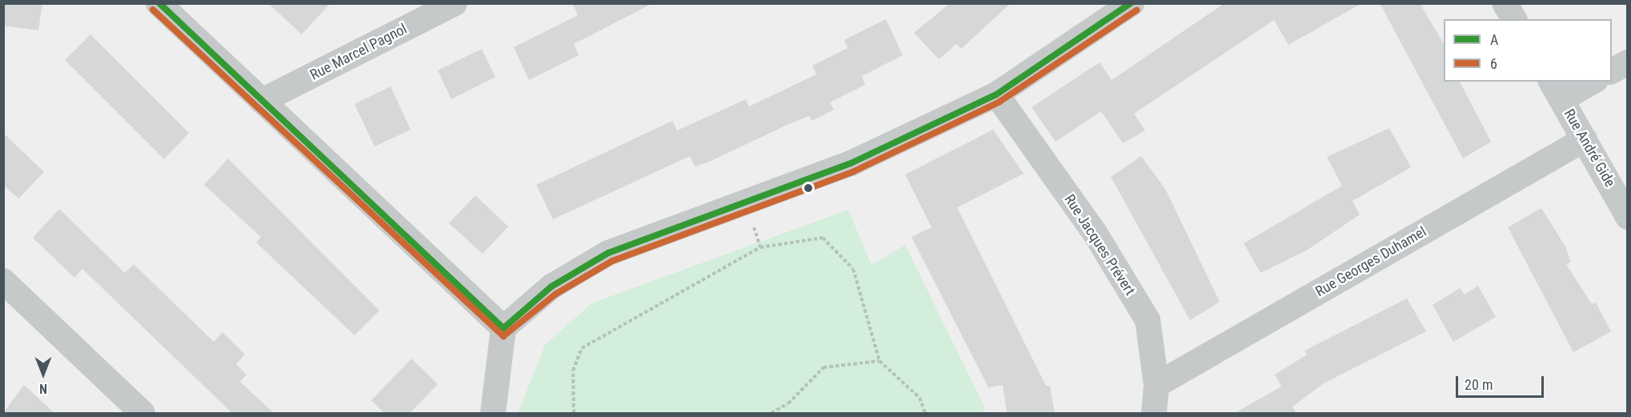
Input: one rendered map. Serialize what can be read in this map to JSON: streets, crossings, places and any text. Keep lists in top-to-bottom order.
{
  "streets": {
    "street": [
      "Rue Marcel Pagnol",
      "Rue André Gide",
      "Rue Jacques Prévert",
      "Rue Georges Duhamel"
    ]
  },
  "crossings": [
    ["Rue André Gide", "Rue Georges Duhamel"],
    ["Rue Jacques Prévert", "Rue Georges Duhamel"]
  ],
  "lines": ["transit line A", "transit line 6"],
  "legend": ["A", "6"],
  "scale_bar": "20 m",
  "north": "bottom"
}
